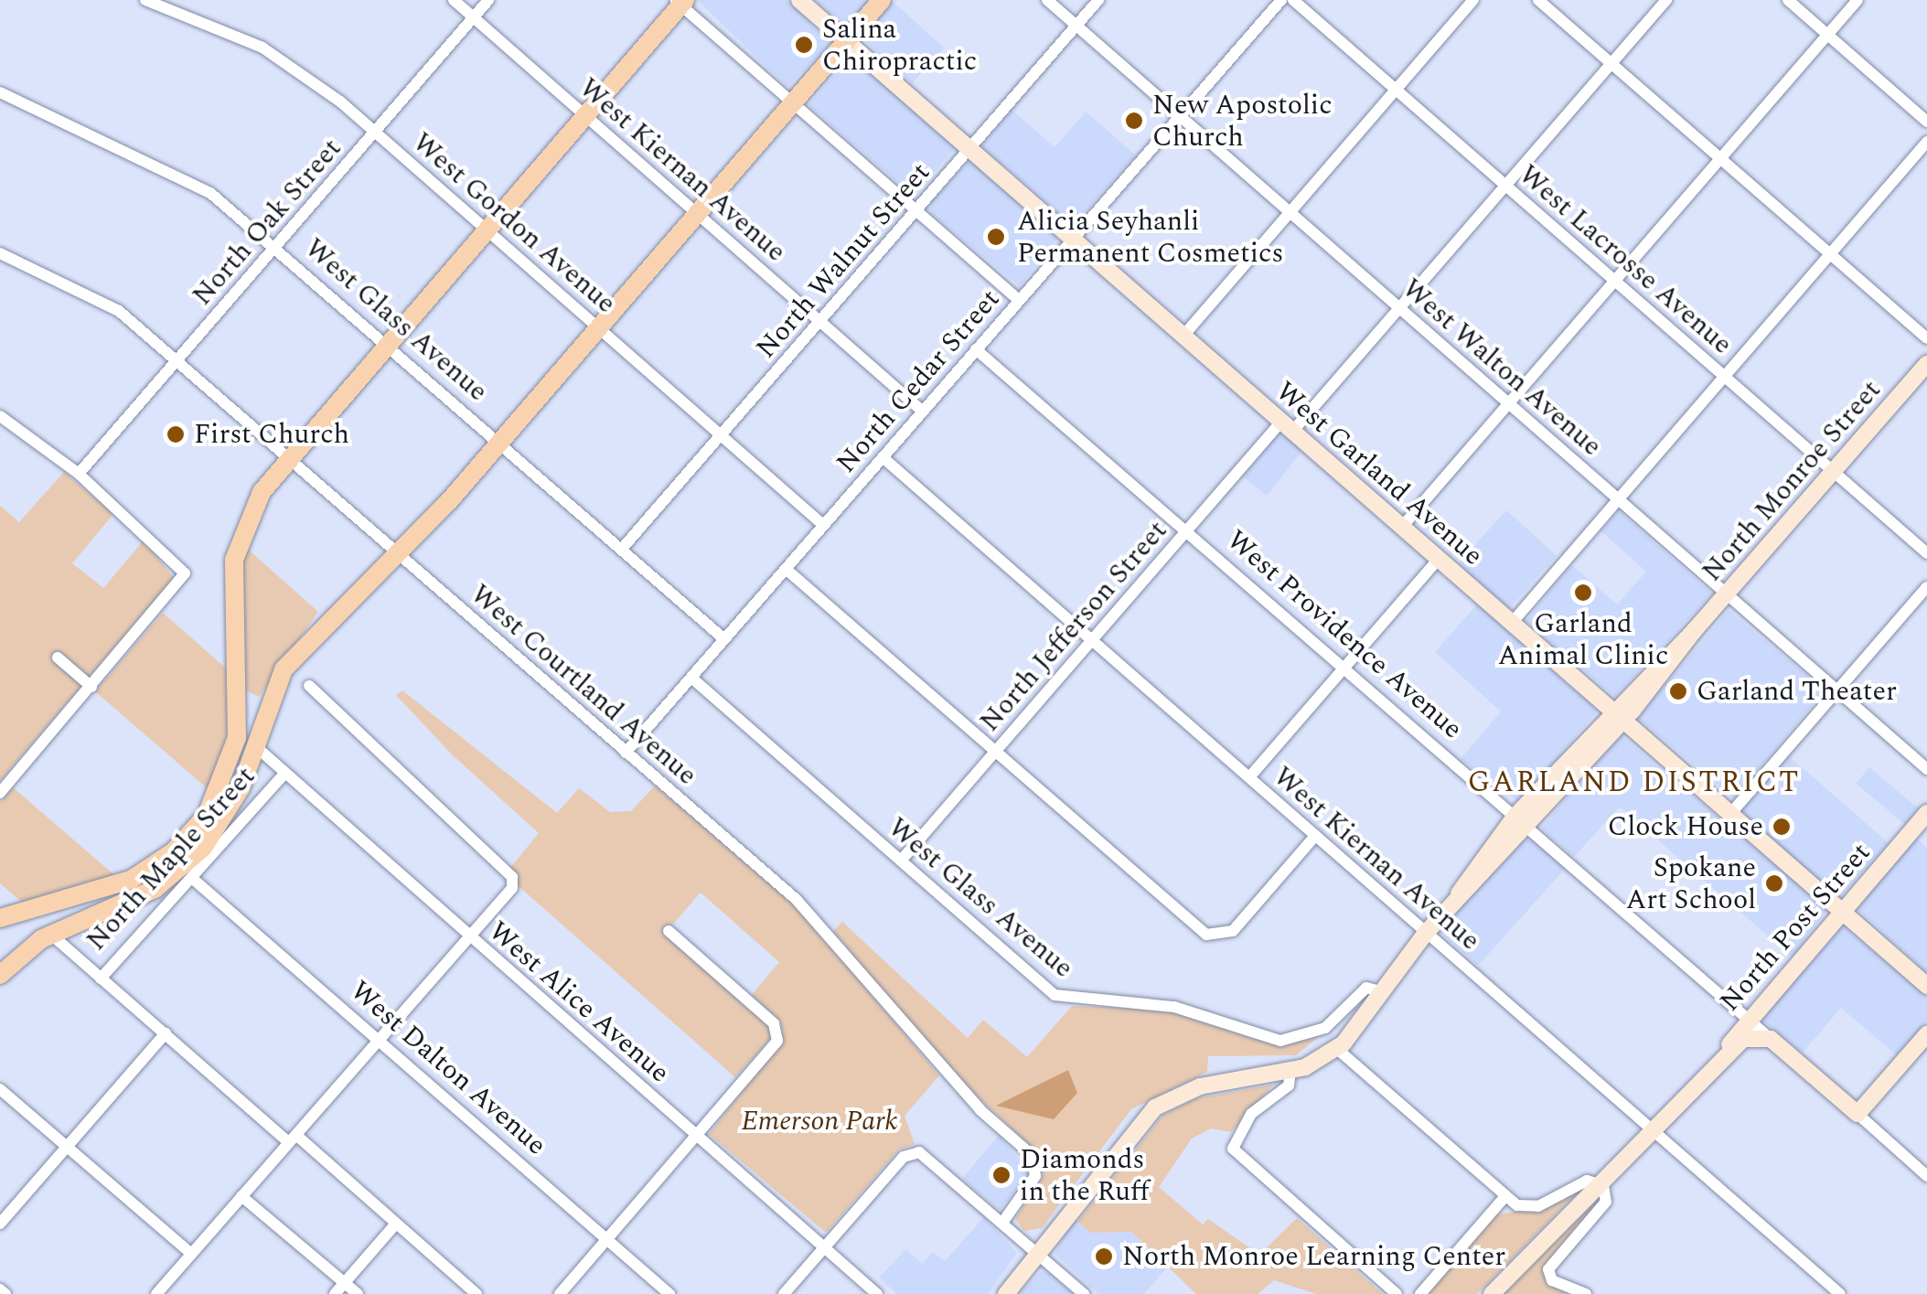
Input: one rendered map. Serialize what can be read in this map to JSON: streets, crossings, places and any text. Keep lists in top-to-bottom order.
{
  "streets": {
    "street": [
      "West Kiernan Avenue",
      "North Oak Street",
      "West Gordon Avenue",
      "West Lacrosse Avenue",
      "North Walnut Street",
      "West Glass Avenue",
      "West Walton Avenue",
      "North Cedar Street",
      "West Garland Avenue",
      "North Monroe Street",
      "North Jefferson Street",
      "West Providence Avenue",
      "West Courtland Avenue",
      "North Maple Street",
      "North Post Street",
      "West Alice Avenue",
      "West Dalton Avenue"
    ]
  },
  "crossings": [
    ["West Kiernan Avenue", "North Oak Street"],
    ["West Kiernan Avenue", "North Walnut Street"],
    ["West Kiernan Avenue", "North Cedar Street"],
    ["West Kiernan Avenue", "North Monroe Street"],
    ["West Kiernan Avenue", "North Jefferson Street"],
    ["West Kiernan Avenue", "North Post Street"],
    ["North Oak Street", "West Gordon Avenue"],
    ["North Oak Street", "West Glass Avenue"],
    ["North Oak Street", "West Courtland Avenue"],
    ["West Gordon Avenue", "North Walnut Street"],
    ["West Gordon Avenue", "North Cedar Street"],
    ["West Lacrosse Avenue", "North Monroe Street"],
    ["West Lacrosse Avenue", "North Jefferson Street"],
    ["North Walnut Street", "West Glass Avenue"],
    ["North Walnut Street", "West Walton Avenue"],
    ["North Walnut Street", "West Garland Avenue"],
    ["West Glass Avenue", "North Cedar Street"],
    ["West Glass Avenue", "North Monroe Street"],
    ["West Glass Avenue", "North Jefferson Street"],
    ["West Walton Avenue", "North Cedar Street"],
    ["West Walton Avenue", "North Monroe Street"],
    ["West Walton Avenue", "North Jefferson Street"],
    ["North Cedar Street", "West Garland Avenue"],
    ["North Cedar Street", "West Providence Avenue"],
    ["North Cedar Street", "West Courtland Avenue"],
    ["West Garland Avenue", "North Monroe Street"],
    ["West Garland Avenue", "North Jefferson Street"],
    ["West Garland Avenue", "North Post Street"],
    ["North Monroe Street", "West Providence Avenue"],
    ["North Jefferson Street", "West Providence Avenue"],
    ["West Providence Avenue", "North Post Street"],
    ["North Maple Street", "West Alice Avenue"],
    ["North Maple Street", "West Dalton Avenue"]
  ],
  "districts": ["GARLAND DISTRICT"],
  "parks": ["Emerson Park"],
  "places": [
    "Salina Chiropractic",
    "New Apostolic Church",
    "Alicia Seyhanli Permanent Cosmetics",
    "First Church",
    "Garland Animal Clinic",
    "Garland Theater",
    "Clock House",
    "Spokane Art School",
    "Diamonds in the Ruff",
    "North Monroe Learning Center"
  ]
}
